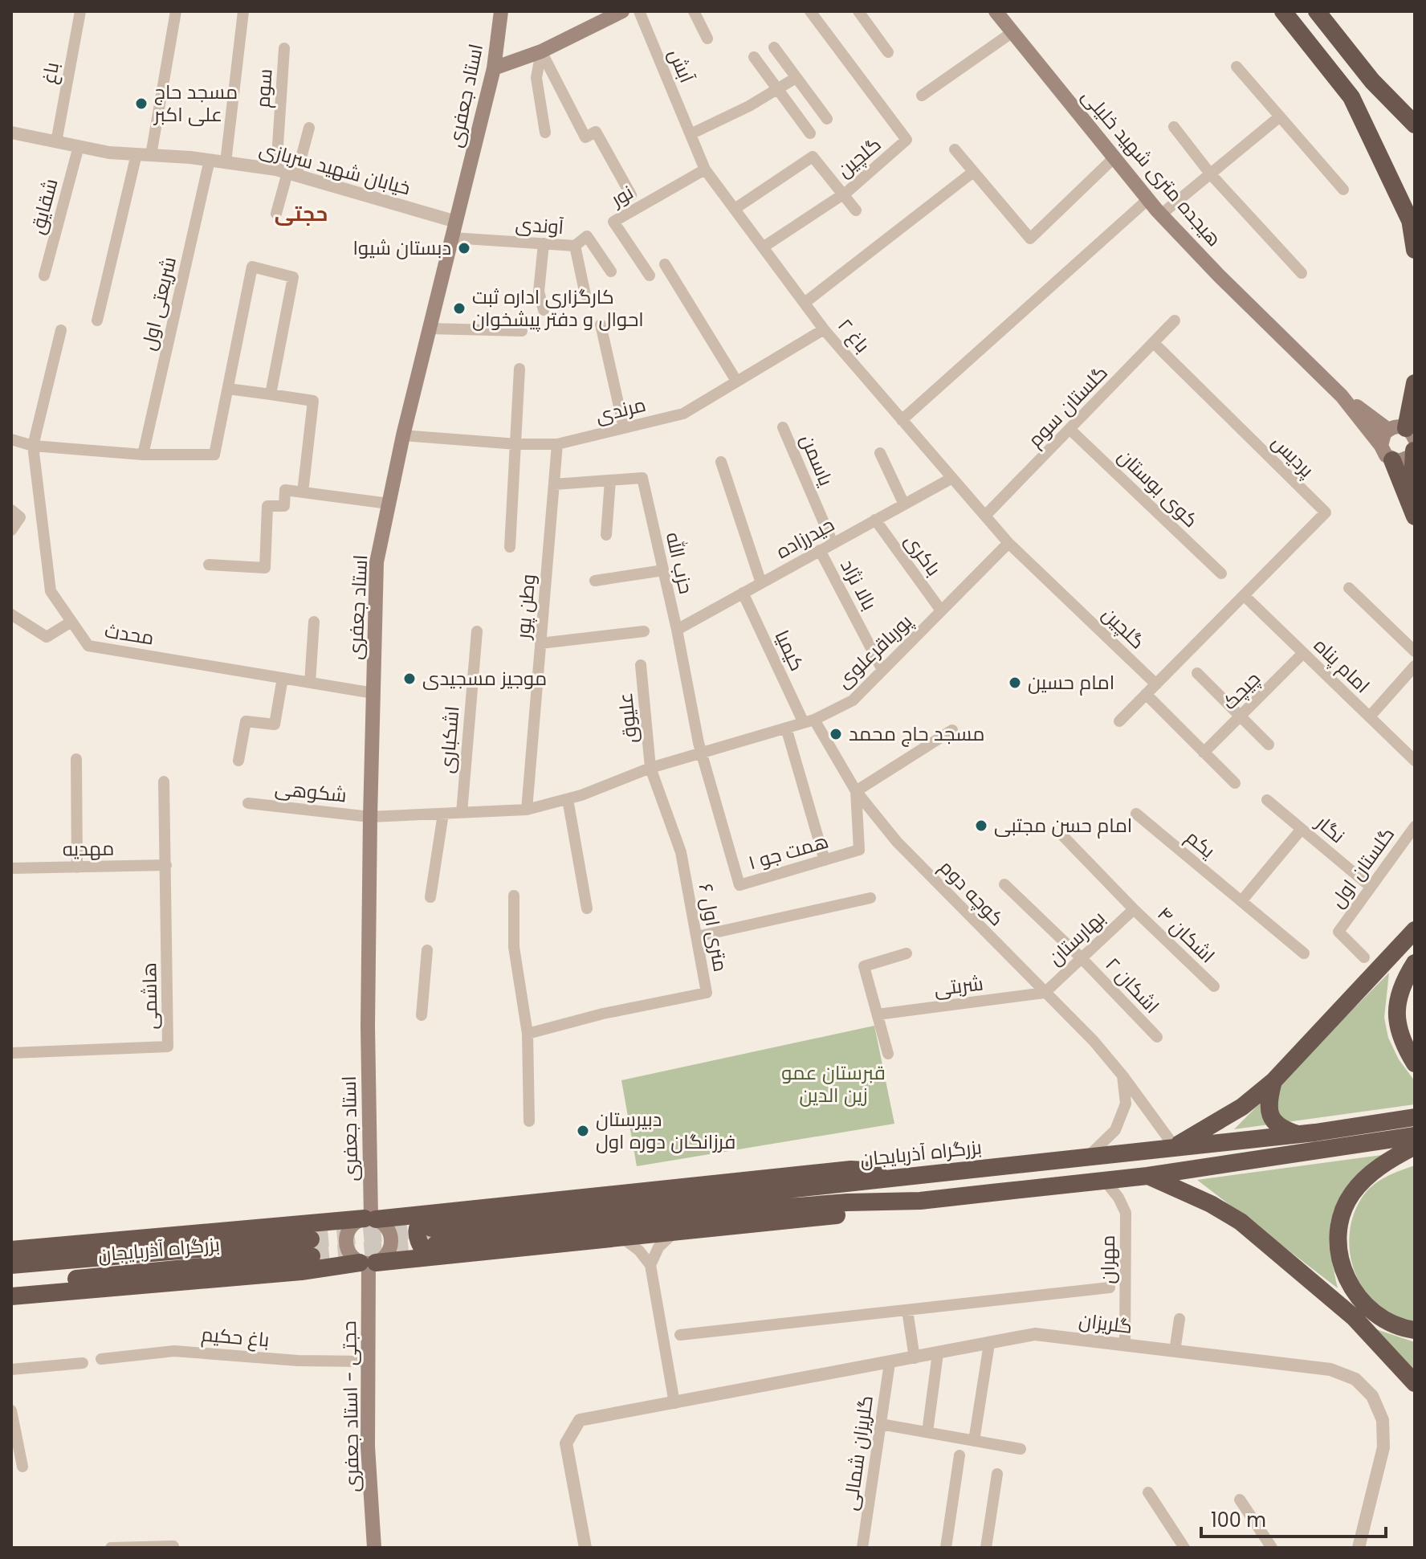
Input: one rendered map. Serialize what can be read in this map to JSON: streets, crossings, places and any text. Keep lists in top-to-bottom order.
{
  "streets": {
    "highway": ["بزرگراه آذربایجان"],
    "main road": ["استاد جعفری", "هیجده متری شهید خلیلی", "حجتی - استاد جعفری"],
    "street": [
      "آبش",
      "باغ",
      "سوم",
      "گلچین",
      "خیابان شهید سربازی",
      "نور",
      "شقایق",
      "آوندی",
      "شریعتی اول",
      "باغ ۲",
      "گلستان سوم",
      "مرندی",
      "پردیس",
      "یاسمن",
      "کوی بوستان",
      "حیدرزاده",
      "باکری",
      "حزب الله",
      "بالا نژاد",
      "وطن پور",
      "محدث",
      "کیمیا",
      "پورباقرعلوی",
      "امام پناه",
      "چیچک",
      "علیوق",
      "اشکباری",
      "شکوهی",
      "نگار",
      "یکم",
      "مهدیه",
      "همت جو ۱",
      "گلستان اول",
      "کوچه دوم",
      "۶ متری اول",
      "اشکان ۴",
      "بهارستان",
      "اشکان ۲",
      "شربتی",
      "هاشمی",
      "مهران",
      "گلریزان",
      "باغ حکیم",
      "گلریزان شمالی"
    ]
  },
  "crossings": [
    ["آبش", "نور"],
    ["آبش", "باغ ۲"],
    ["باغ", "خیابان شهید سربازی"],
    ["سوم", "خیابان شهید سربازی"],
    ["استاد جعفری", "خیابان شهید سربازی"],
    ["استاد جعفری", "آوندی"],
    ["استاد جعفری", "مرندی"],
    ["استاد جعفری", "محدث"],
    ["استاد جعفری", "شکوهی"],
    ["استاد جعفری", "حجتی - استاد جعفری"],
    ["گلچین", "باغ ۲"],
    ["گلچین", "گلستان سوم"],
    ["گلچین", "پورباقرعلوی"],
    ["خیابان شهید سربازی", "شقایق"],
    ["خیابان شهید سربازی", "شریعتی اول"],
    ["نور", "باغ ۲"],
    ["باغ ۲", "گلستان سوم"],
    ["باغ ۲", "مرندی"],
    ["باغ ۲", "حیدرزاده"],
    ["گلستان سوم", "پردیس"],
    ["گلستان سوم", "کوی بوستان"],
    ["مرندی", "وطن پور"],
    ["پردیس", "امام پناه"],
    ["یاسمن", "حیدرزاده"],
    ["حیدرزاده", "باکری"],
    ["حیدرزاده", "حزب الله"],
    ["حیدرزاده", "بالا نژاد"],
    ["حیدرزاده", "کیمیا"],
    ["باکری", "پورباقرعلوی"],
    ["حزب الله", "وطن پور"],
    ["حزب الله", "پورباقرعلوی"],
    ["حزب الله", "همت جو ۱"],
    ["بالا نژاد", "پورباقرعلوی"],
    ["وطن پور", "پورباقرعلوی"],
    ["وطن پور", "شکوهی"],
    ["کیمیا", "پورباقرعلوی"],
    ["کیمیا", "کوچه دوم"],
    ["پورباقرعلوی", "علیوق"],
    ["پورباقرعلوی", "شکوهی"],
    ["پورباقرعلوی", "همت جو ۱"],
    ["پورباقرعلوی", "کوچه دوم"],
    ["پورباقرعلوی", "۶ متری اول"],
    ["امام پناه", "چیچک"],
    ["علیوق", "۶ متری اول"],
    ["اشکباری", "شکوهی"],
    ["نگار", "گلستان اول"],
    ["مهدیه", "هاشمی"],
    ["همت جو ۱", "کوچه دوم"],
    ["کوچه دوم", "بهارستان"],
    ["کوچه دوم", "شربتی"],
    ["کوچه دوم", "بزرگراه آذربایجان"],
    ["اشکان ۴", "بهارستان"],
    ["بهارستان", "اشکان ۲"],
    ["بهارستان", "شربتی"],
    ["مهران", "گلریزان"],
    ["گلریزان", "گلریزان شمالی"],
    ["باغ حکیم", "حجتی - استاد جعفری"]
  ],
  "districts": ["حجتی"],
  "parks": ["قبرستان عمو زین الدین"],
  "places": [
    "مسجد حاج علی اکبر",
    "دبستان شیوا",
    "کارگزاری اداره ثبت احوال و دفتر پیشخوان",
    "موجیز مسجیدی",
    "امام حسین",
    "مسجد حاج محمد",
    "امام حسن مجتبی",
    "دبیرستان فرزانگان دوره اول"
  ],
  "scale_bar": "100 m"
}
